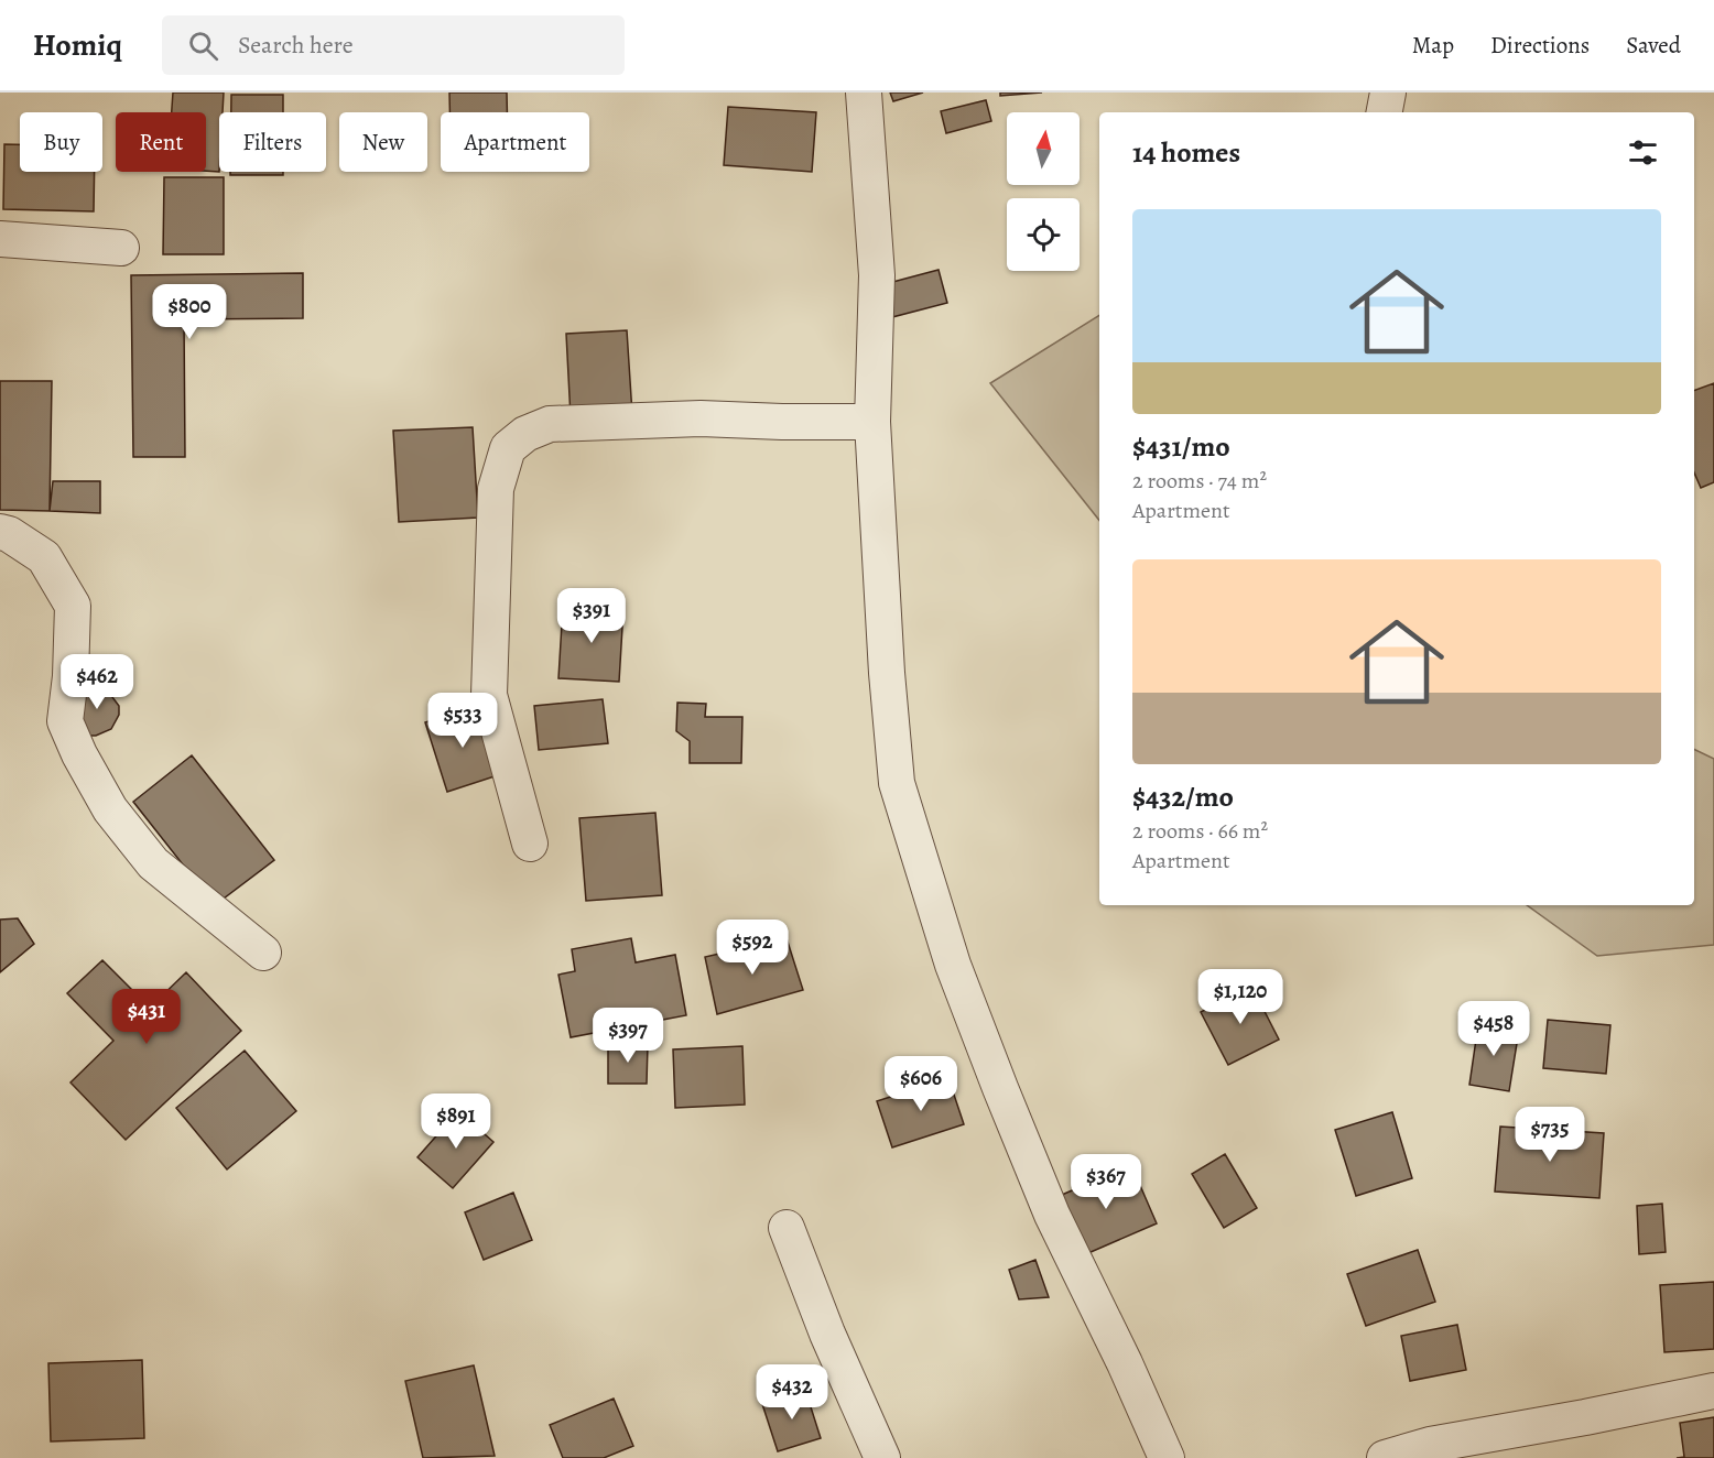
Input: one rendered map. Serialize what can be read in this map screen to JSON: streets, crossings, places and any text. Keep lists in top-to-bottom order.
{
  "north": "top",
  "page": {
    "header": "Homiq",
    "search": "Search here",
    "nav": ["Map", "Directions", "Saved"],
    "chip": [
      "Buy",
      "Rent",
      "Filters",
      "New",
      "Apartment"
    ],
    "heading": "14 homes",
    "list": [
      {
        "name": "$431/mo",
        "note": "2 rooms · 74 m² · Apartment"
      },
      {
        "name": "$432/mo",
        "note": "2 rooms · 66 m² · Apartment"
      }
    ],
    "price": [
      "$800",
      "$391",
      "$462",
      "$533",
      "$592",
      "$1,120",
      "$431",
      "$458",
      "$397",
      "$606",
      "$891",
      "$735",
      "$367",
      "$432"
    ]
  }
}
